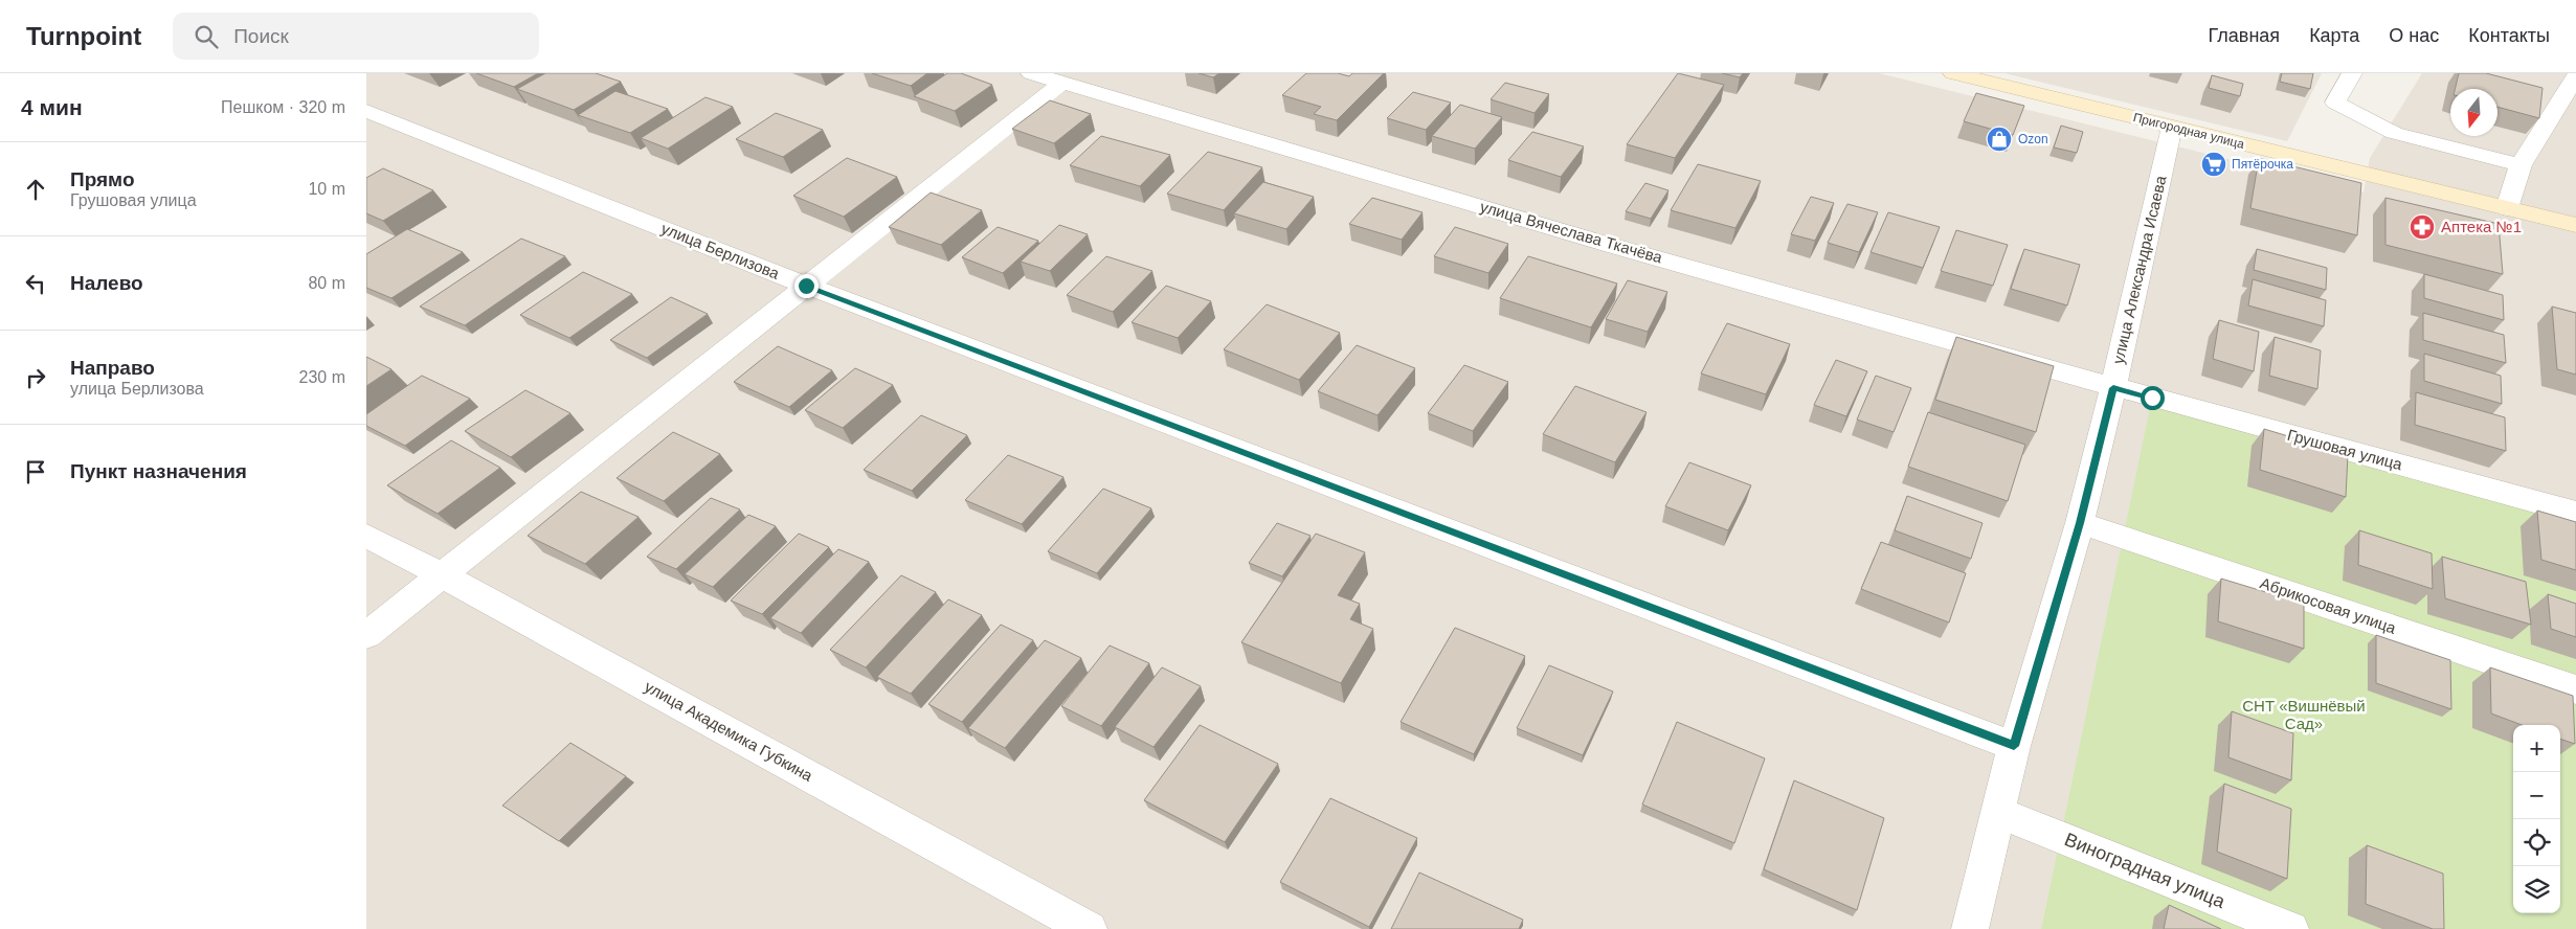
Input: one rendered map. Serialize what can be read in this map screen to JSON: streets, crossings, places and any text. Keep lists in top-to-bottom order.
{
  "streets": {
    "street": [
      "Пригородная улица",
      "улица Вячеслава Ткачёва",
      "улица Берлизова",
      "улица Александра Исаева",
      "Грушовая улица",
      "Абрикосовая улица",
      "улица Академика Губкина",
      "Виноградная улица"
    ]
  },
  "crossings": [
    ["Пригородная улица", "улица Александра Исаева"],
    ["улица Вячеслава Ткачёва", "улица Александра Исаева"],
    ["улица Вячеслава Ткачёва", "Грушовая улица"],
    ["улица Берлизова", "улица Александра Исаева"],
    ["улица Александра Исаева", "Грушовая улица"],
    ["улица Александра Исаева", "Абрикосовая улица"],
    ["улица Александра Исаева", "Виноградная улица"]
  ],
  "parks": ["СНТ «Вишнёвый Cад»"],
  "places": {
    "shop": ["Ozon"],
    "supermarket": ["Пятёрочка"],
    "pharmacy": ["Аптека №1"]
  },
  "north": "bottom",
  "page": {
    "header": "Turnpoint",
    "search": "Поиск",
    "nav": [
      "Главная",
      "Карта",
      "О нас",
      "Контакты"
    ],
    "heading": ["4 мин", "Пешком · 320 m"],
    "list": [
      ["Прямо", "Грушовая улица", "10 m"],
      ["Налево", "80 m"],
      ["Направо", "улица Берлизова", "230 m"],
      "Пункт назначения"
    ],
    "map_buttons": ["+", "−"]
  }
}
